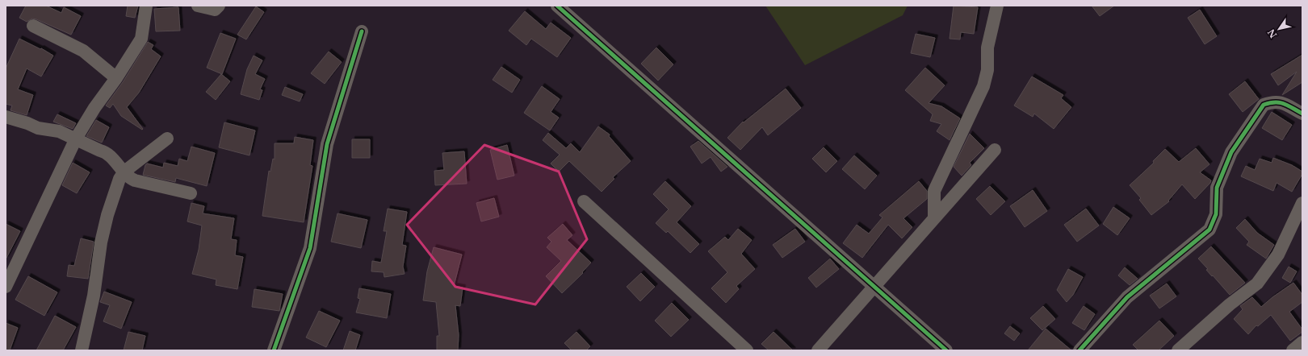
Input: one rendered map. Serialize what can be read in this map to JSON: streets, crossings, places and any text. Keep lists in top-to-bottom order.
{
  "north": "bottom left"
}
